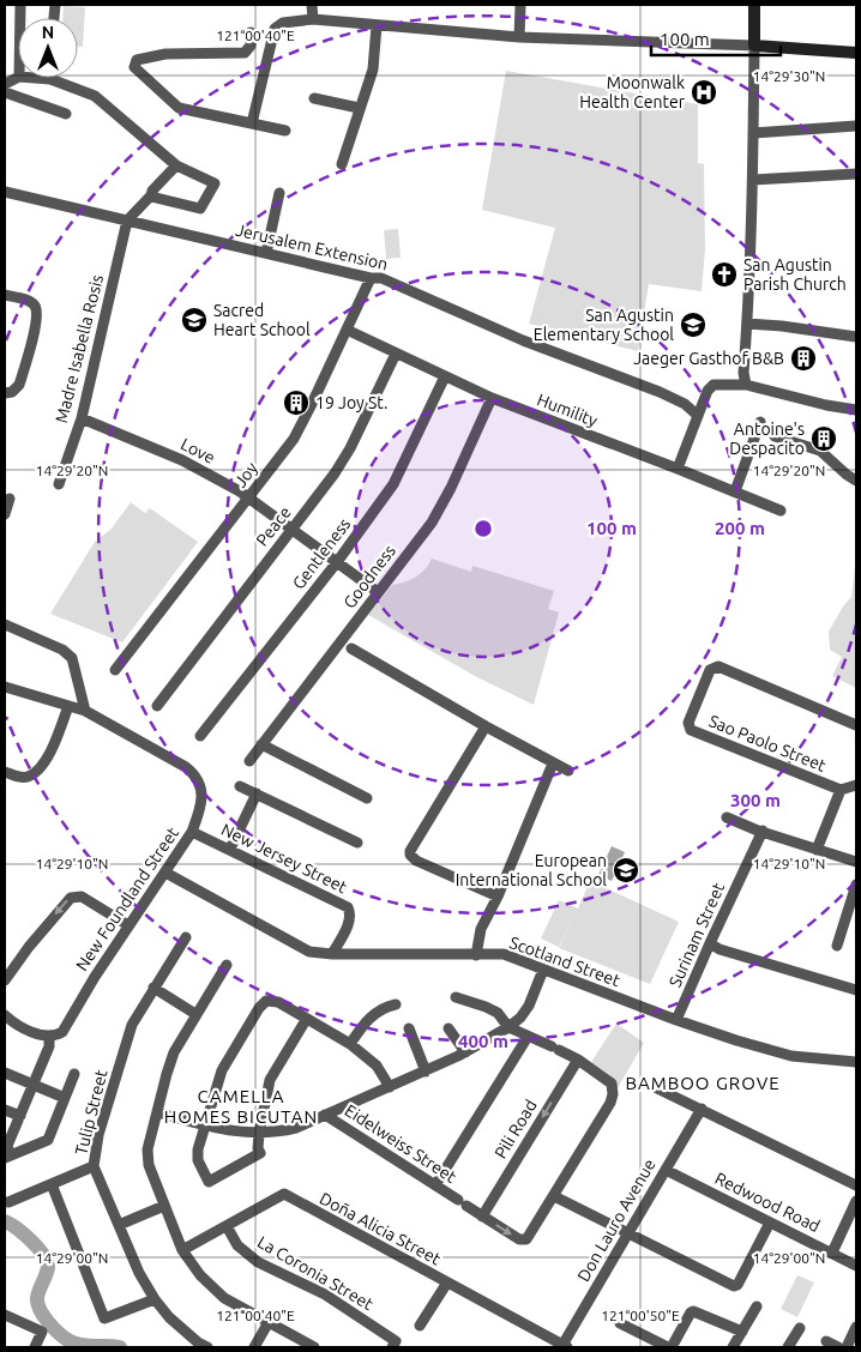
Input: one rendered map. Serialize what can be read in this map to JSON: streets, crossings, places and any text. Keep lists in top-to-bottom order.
{
  "streets": {
    "street": [
      "Jerusalem Extension",
      "Madre Isabella Rosis",
      "Humility",
      "Love",
      "Joy",
      "Peace",
      "Gentleness",
      "Goodness",
      "Sao Paolo Street",
      "New Jersey Street",
      "New Foundland Street",
      "Surinam Street",
      "Scotland Street",
      "Tulip Street",
      "Pili Road",
      "Eidelweiss Street",
      "Redwood Road",
      "Don Lauro Avenue",
      "Doña Alicia Street",
      "La Coronia Street"
    ]
  },
  "crossings": [
    ["Jerusalem Extension", "Madre Isabella Rosis"],
    ["Jerusalem Extension", "Joy"],
    ["Madre Isabella Rosis", "Love"],
    ["Humility", "Joy"],
    ["Humility", "Peace"],
    ["Humility", "Gentleness"],
    ["Humility", "Goodness"],
    ["Love", "Joy"],
    ["Love", "Peace"],
    ["Love", "Gentleness"],
    ["Love", "Goodness"],
    ["New Jersey Street", "New Foundland Street"],
    ["New Jersey Street", "Scotland Street"],
    ["New Foundland Street", "Scotland Street"],
    ["Surinam Street", "Scotland Street"],
    ["Pili Road", "Eidelweiss Street"],
    ["Redwood Road", "Don Lauro Avenue"],
    ["Don Lauro Avenue", "Doña Alicia Street"],
    ["Doña Alicia Street", "La Coronia Street"]
  ],
  "districts": ["BAMBOO GROVE", "CAMELLA HOMES BICUTAN"],
  "places": {
    "hospital": ["Moonwalk Health Center"],
    "church": ["San Agustin Parish Church"],
    "school or university": ["Sacred Heart School", "San Agustin Elementary School", "European International School"],
    "building": ["Jaeger Gasthof B&B", "19 Joy St.", "Antoine's Despacito"]
  },
  "scale_bar": "100 m",
  "north": "top",
  "coordinates": [
    "121°00'40\"E",
    "14°29'30\"N",
    "14°29'20\"N",
    "14°29'10\"N",
    "14°29'00\"N",
    "121°00'50\"E"
  ],
  "rings": [
    "100 m",
    "200 m",
    "300 m",
    "400 m"
  ]
}
